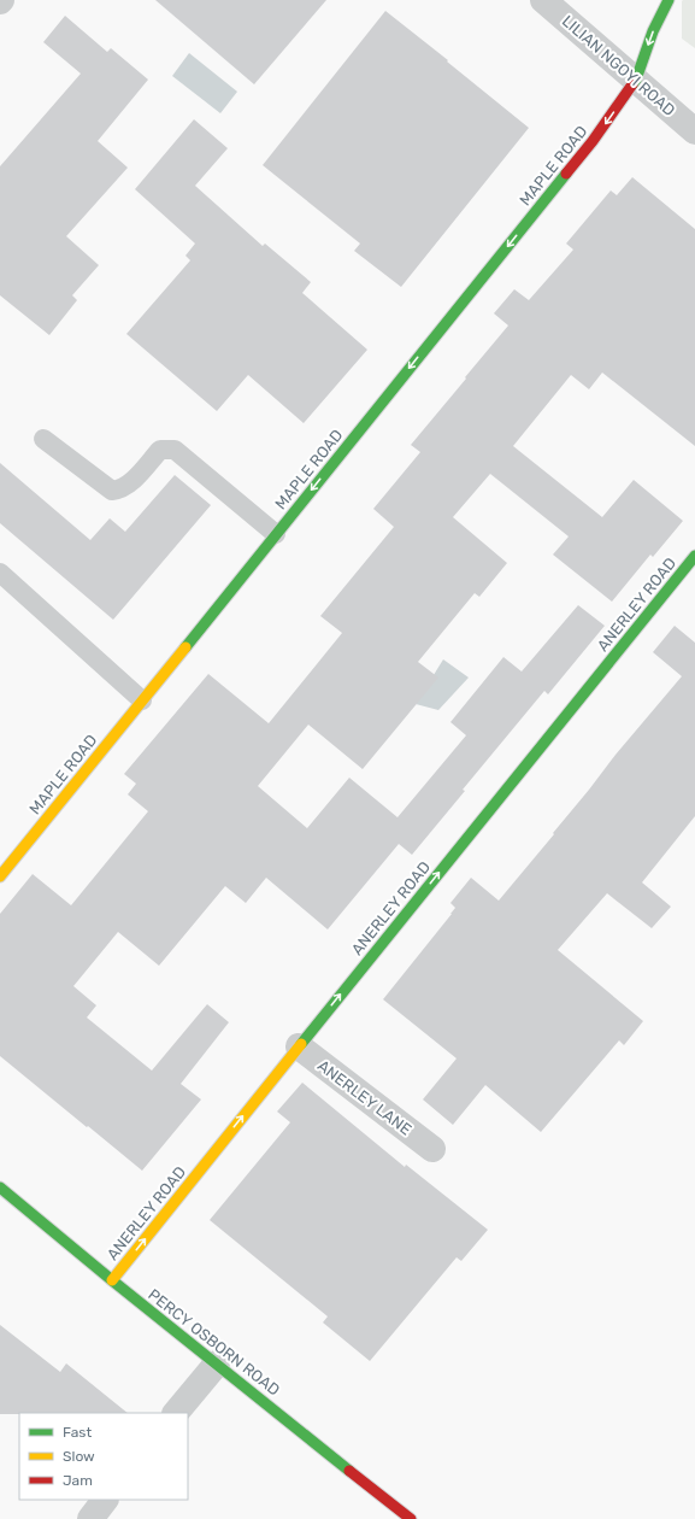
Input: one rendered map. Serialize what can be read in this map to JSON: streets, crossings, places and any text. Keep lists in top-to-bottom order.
{
  "streets": {
    "street": [
      "LILIAN NGOYI ROAD",
      "MAPLE ROAD",
      "ANERLEY ROAD",
      "ANERLEY LANE",
      "PERCY OSBORN ROAD"
    ]
  },
  "crossings": [
    ["LILIAN NGOYI ROAD", "MAPLE ROAD"],
    ["ANERLEY ROAD", "ANERLEY LANE"],
    ["ANERLEY ROAD", "PERCY OSBORN ROAD"]
  ],
  "one_way": ["MAPLE ROAD", "ANERLEY ROAD"],
  "legend": ["Fast", "Slow", "Jam"]
}
